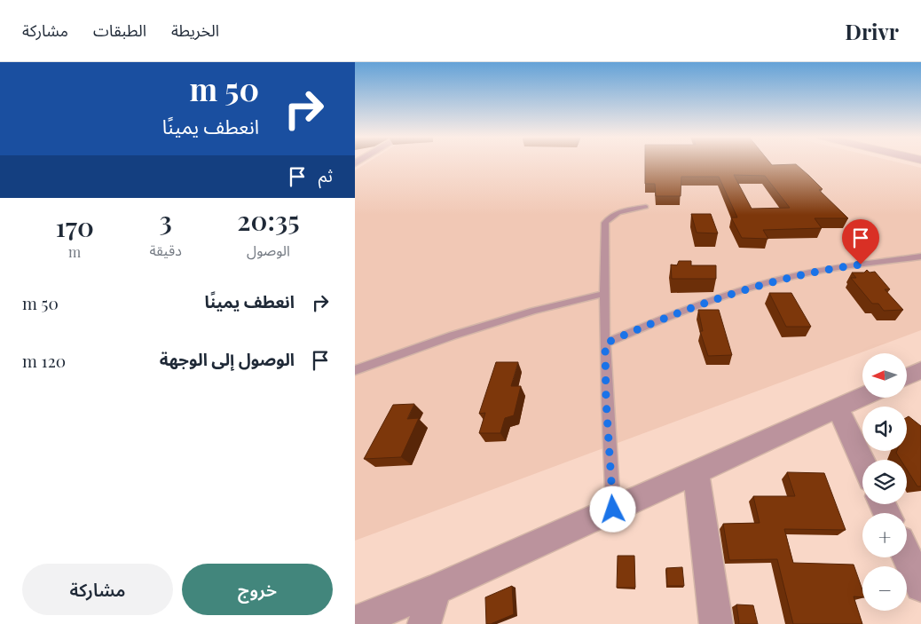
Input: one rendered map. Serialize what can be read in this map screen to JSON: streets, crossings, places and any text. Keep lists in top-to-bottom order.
{
  "north": "left",
  "page": {
    "header": "Drivr",
    "nav": ["الخريطة", "الطبقات", "مشاركة"],
    "turn": ["50 m", "انعطف يمينًا"],
    "then": "ثم",
    "eta": [
      "20:35",
      "الوصول",
      "3",
      "دقيقة",
      "170",
      "m"
    ],
    "list": [
      {
        "name": "انعطف يمينًا",
        "value": "50 m"
      },
      {
        "name": "الوصول إلى الوجهة",
        "value": "120 m"
      }
    ],
    "map_buttons": ["+", "−"],
    "buttons": ["خروج", "مشاركة"]
  }
}
